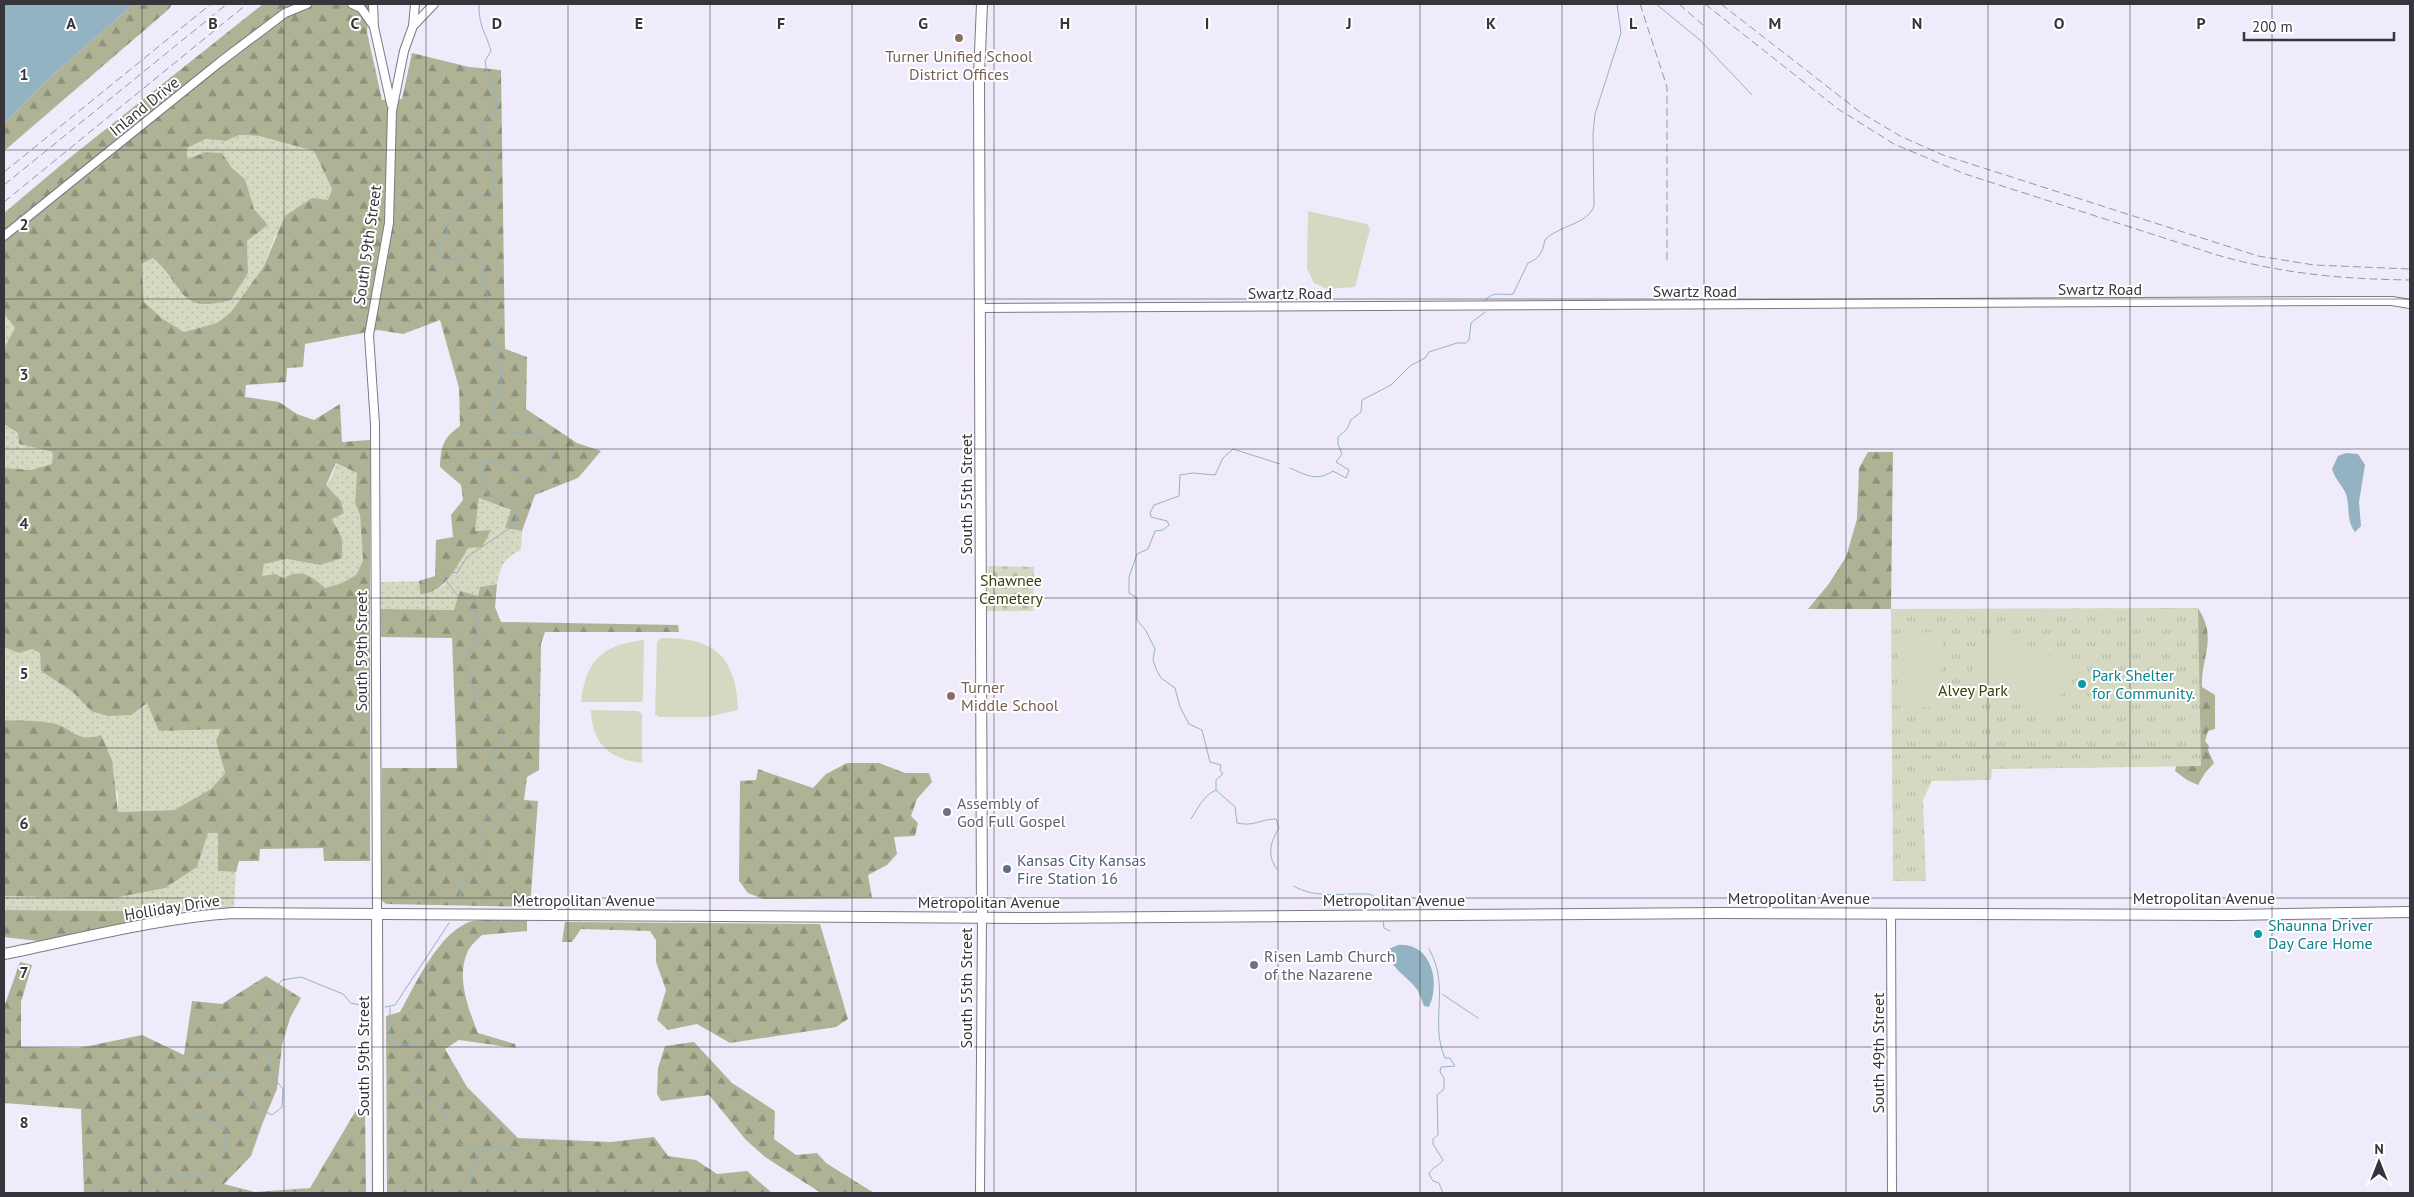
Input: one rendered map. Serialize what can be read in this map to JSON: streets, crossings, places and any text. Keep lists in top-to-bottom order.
{
  "streets": {
    "main road": [
      "South 59th Street",
      "South 55th Street",
      "Metropolitan Avenue",
      "Holliday Drive"
    ],
    "street": ["Inland Drive", "Swartz Road", "South 49th Street"]
  },
  "crossings": [
    ["South 59th Street", "Metropolitan Avenue"],
    ["South 59th Street", "Holliday Drive"],
    ["Swartz Road", "South 55th Street"],
    ["South 55th Street", "Metropolitan Avenue"],
    ["Metropolitan Avenue", "Holliday Drive"],
    ["Metropolitan Avenue", "South 49th Street"]
  ],
  "parks": ["Shawnee Cemetery", "Alvey Park"],
  "places": [
    "Turner Unified School District Offices",
    "Park Shelter for Community.",
    "Turner Middle School",
    "Assembly of God Full Gospel",
    "Kansas City Kansas Fire Station 16",
    "Shaunna Driver Day Care Home",
    "Risen Lamb Church of the Nazarene"
  ],
  "scale_bar": "200 m",
  "north": "top",
  "grid": {
    "columns": [
      "A",
      "B",
      "C",
      "D",
      "E",
      "F",
      "G",
      "H",
      "I",
      "J",
      "K",
      "L",
      "M",
      "N",
      "O",
      "P"
    ],
    "rows": [
      "1",
      "2",
      "3",
      "4",
      "5",
      "6",
      "7",
      "8"
    ]
  }
}
